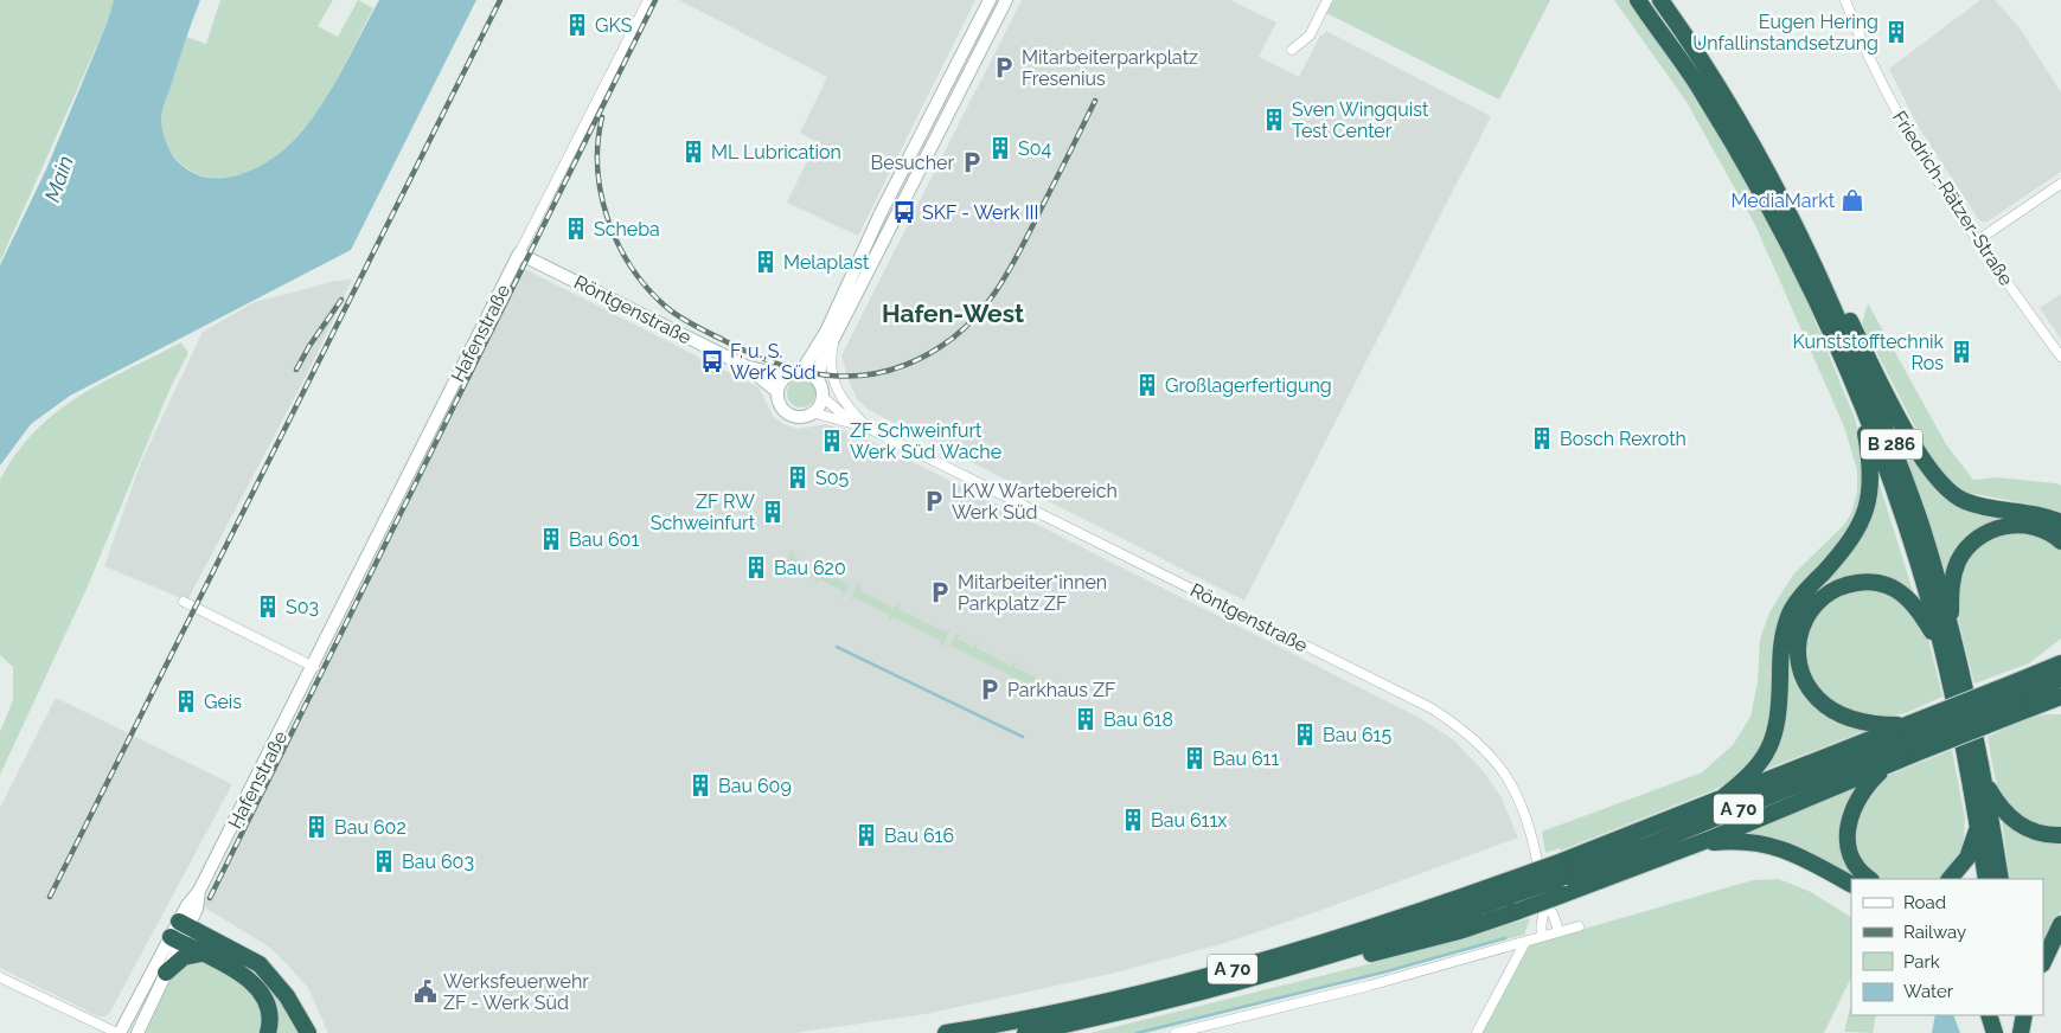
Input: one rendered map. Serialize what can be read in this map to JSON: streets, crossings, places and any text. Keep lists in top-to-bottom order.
{
  "streets": {
    "highway": ["B 286", "A 70"],
    "street": ["Friedrich-Rätzer-Straße", "Röntgenstraße", "Hafenstraße"]
  },
  "crossings": [
    ["Röntgenstraße", "Hafenstraße"]
  ],
  "districts": ["Hafen-West"],
  "water": ["Main"],
  "places": {
    "building": [
      "GKS",
      "Eugen Hering Unfallinstandsetzung",
      "Sven Wingquist Test Center",
      "S04",
      "ML Lubrication",
      "Scheba",
      "Melaplast",
      "Kunststofftechnik Ros",
      "Großlagerfertigung",
      "Bosch Rexroth",
      "ZF Schweinfurt Werk Süd Wache",
      "S05",
      "ZF RW Schweinfurt",
      "Bau 601",
      "Bau 620",
      "S03",
      "Geis",
      "Bau 618",
      "Bau 615",
      "Bau 611",
      "Bau 609",
      "Bau 611x",
      "Bau 602",
      "Bau 616",
      "Bau 603"
    ],
    "parking": [
      "Mitarbeiterparkplatz Fresenius",
      "Besucher",
      "LKW Wartebereich Werk Süd",
      "Mitarbeiter*innen Parkplatz ZF",
      "Parkhaus ZF"
    ],
    "shop": ["MediaMarkt"],
    "bus stop": ["SKF - Werk III", "F. u. S. Werk Süd"],
    "public building": ["Werksfeuerwehr ZF - Werk Süd"]
  },
  "legend": [
    "Road",
    "Railway",
    "Park",
    "Water"
  ]
}
